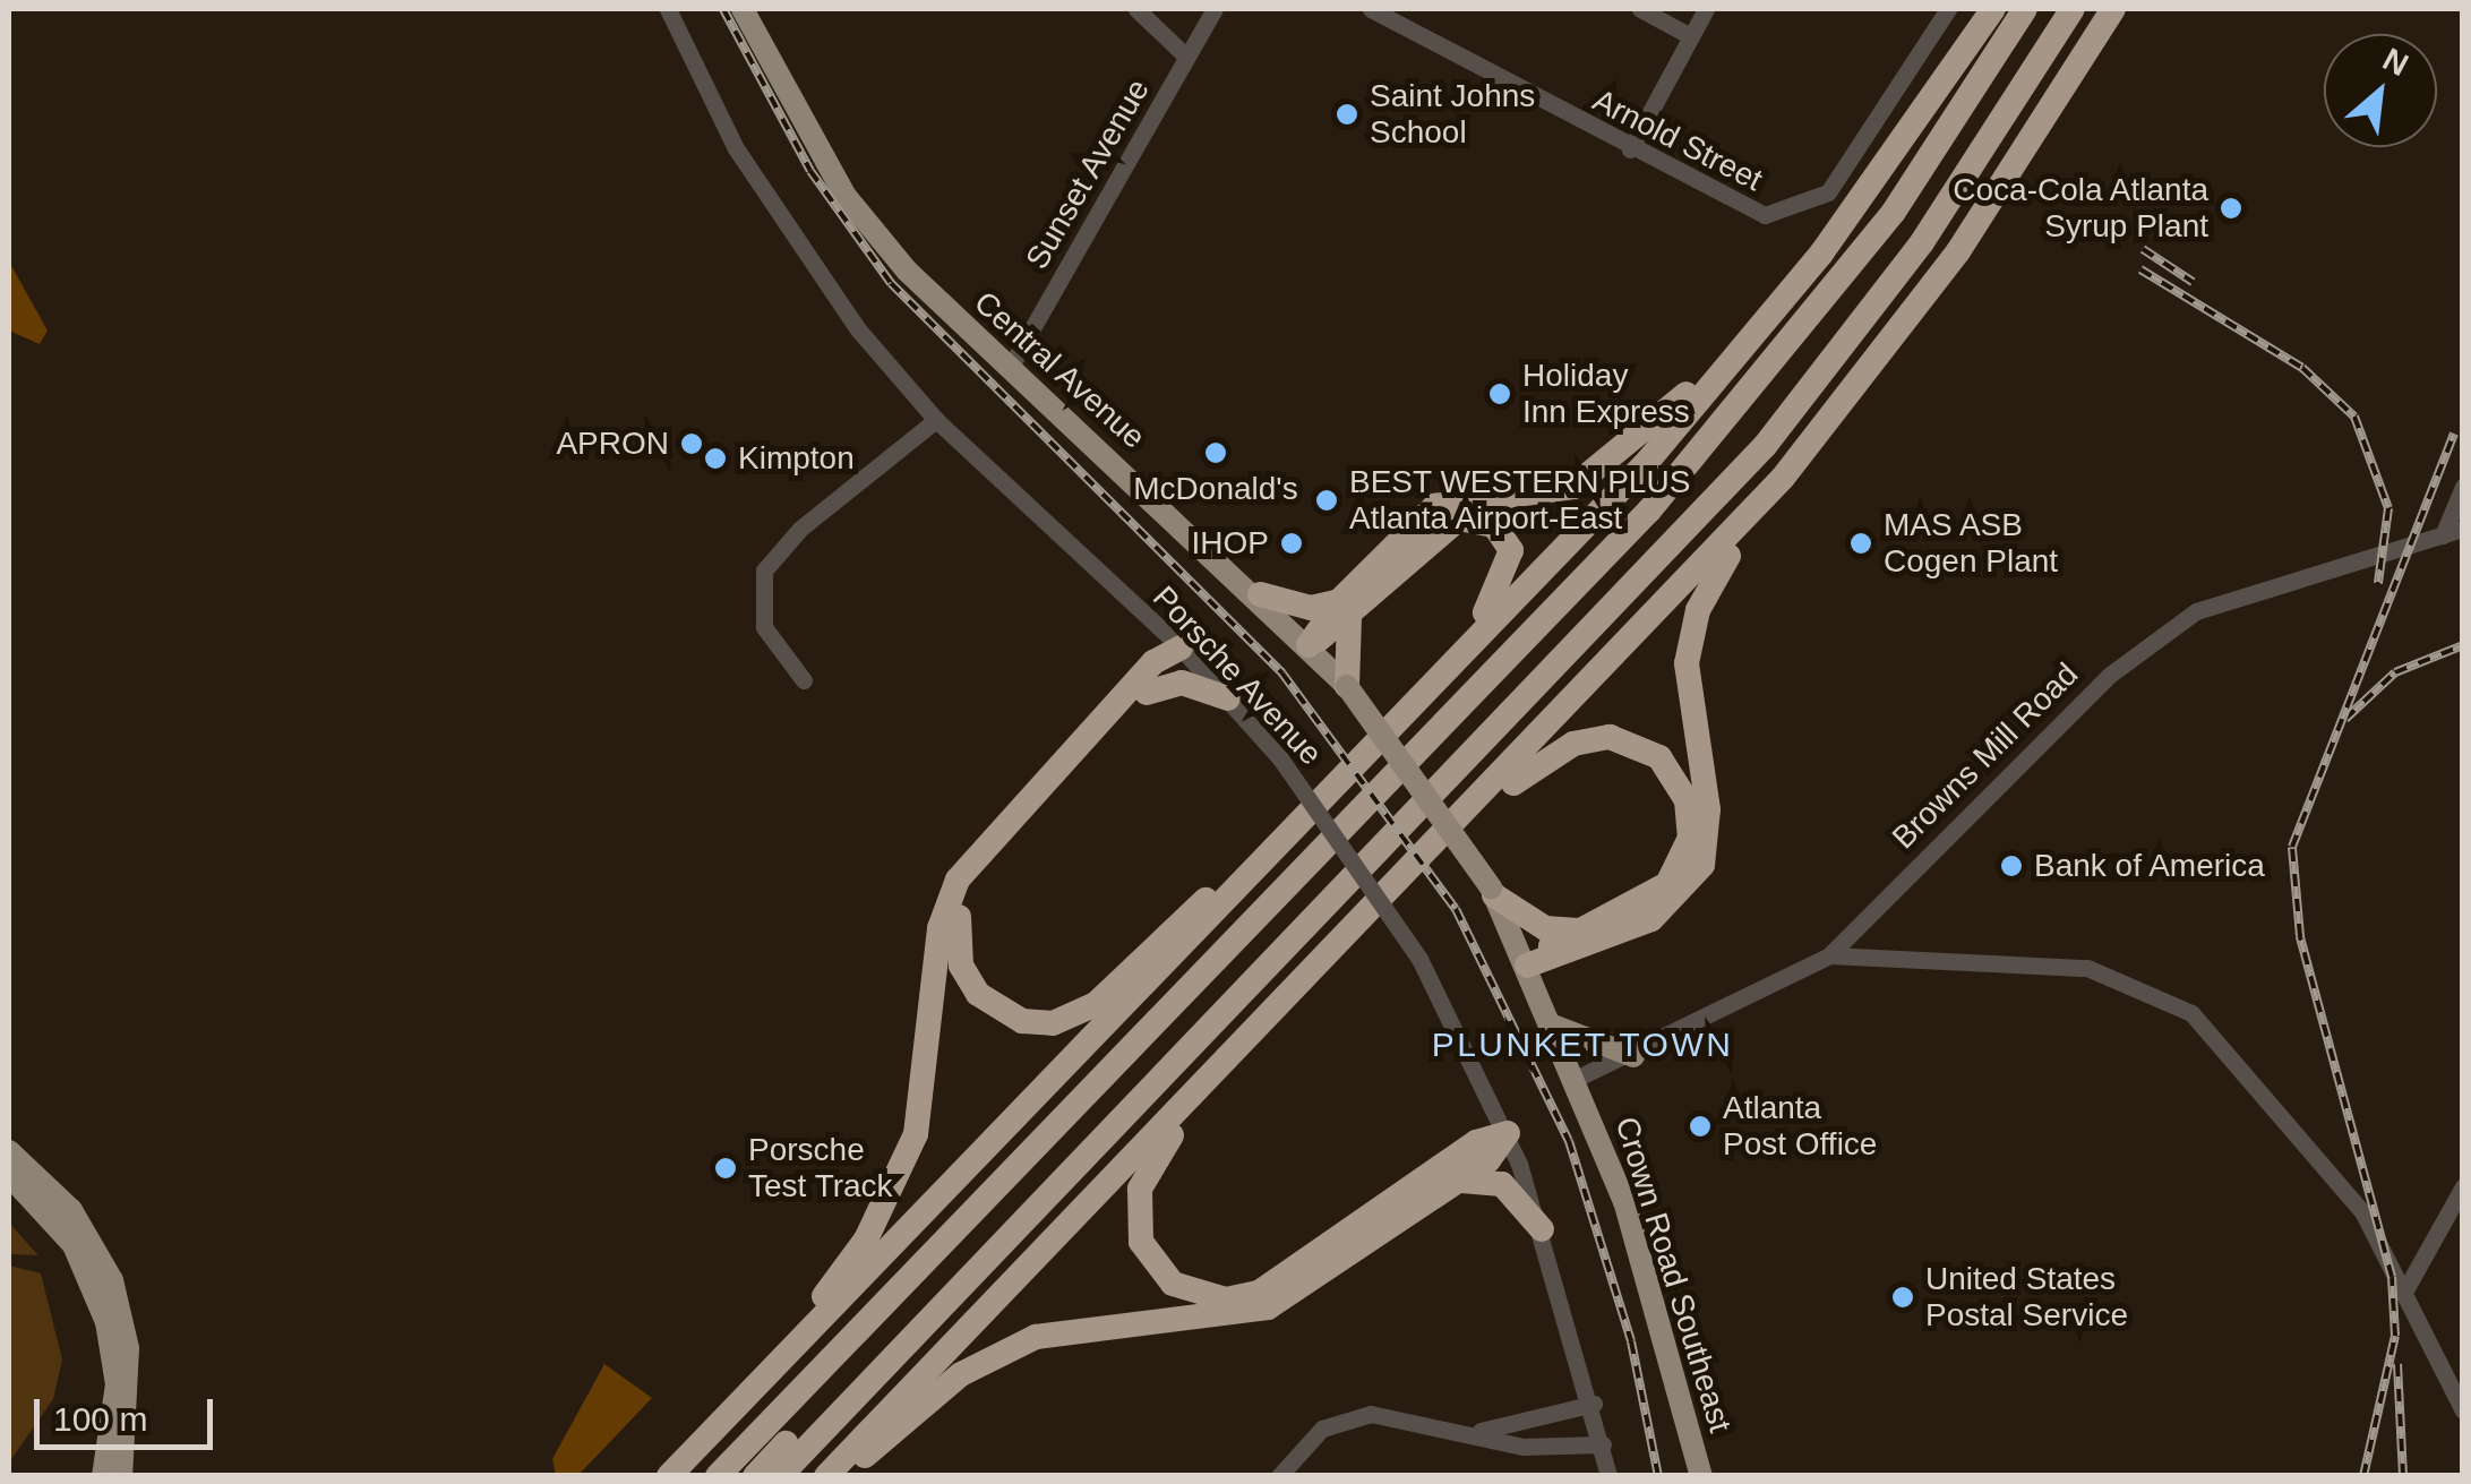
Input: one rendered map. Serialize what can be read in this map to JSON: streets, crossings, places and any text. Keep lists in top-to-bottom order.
{
  "streets": {
    "main road": ["Central Avenue", "Crown Road Southeast"],
    "street": [
      "Arnold Street",
      "Sunset Avenue",
      "Porsche Avenue",
      "Browns Mill Road"
    ]
  },
  "crossings": [
    ["Sunset Avenue", "Central Avenue"],
    ["Central Avenue", "Crown Road Southeast"],
    ["Browns Mill Road", "Crown Road Southeast"]
  ],
  "districts": ["PLUNKET TOWN"],
  "places": [
    "Saint Johns School",
    "Coca-Cola Atlanta Syrup Plant",
    "Holiday Inn Express",
    "APRON",
    "McDonald's",
    "Kimpton",
    "BEST WESTERN PLUS Atlanta Airport-East",
    "IHOP",
    "MAS ASB Cogen Plant",
    "Bank of America",
    "Atlanta Post Office",
    "Porsche Test Track",
    "United States Postal Service"
  ],
  "scale_bar": "100 m",
  "north": "top right"
}
